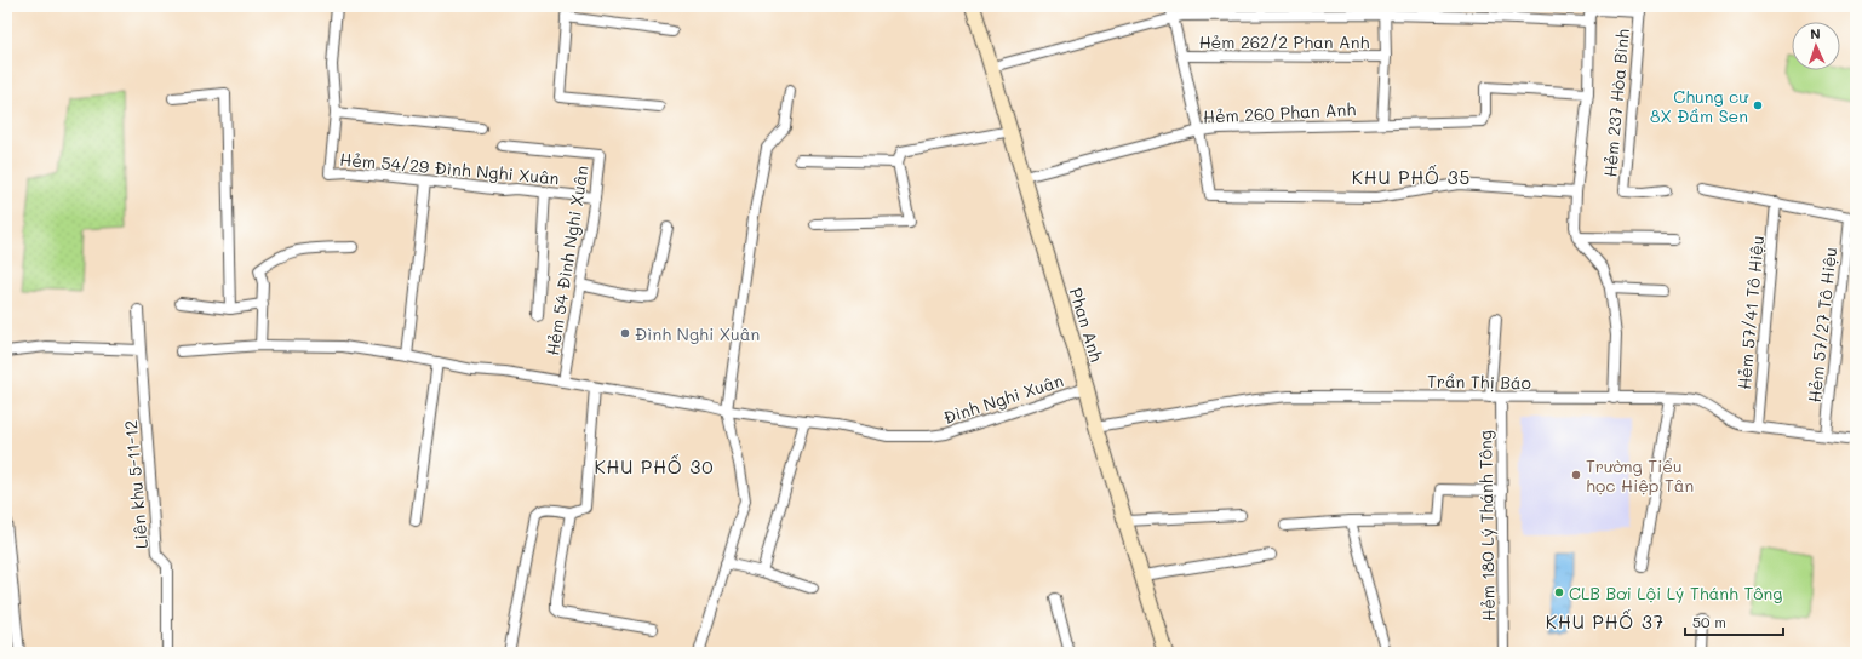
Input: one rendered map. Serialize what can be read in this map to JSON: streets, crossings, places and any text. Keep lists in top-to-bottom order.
{
  "streets": {
    "main road": ["Phan Anh"],
    "street": [
      "Hẻm 262/2 Phan Anh",
      "Hẻm 237 Hòa Bình",
      "Hẻm 260 Phan Anh",
      "Hẻm 54/29 Đình Nghi Xuân",
      "Hẻm 54 Đình Nghi Xuân",
      "Hẻm 57/41 Tô Hiệu",
      "Hẻm 57/27 Tô Hiệu",
      "Trần Thị Báo",
      "Đình Nghi Xuân",
      "Liên khu 5-11-12",
      "Hẻm 180 Lý Thánh Tông"
    ]
  },
  "crossings": [
    ["Hẻm 260 Phan Anh", "Phan Anh"],
    ["Hẻm 54/29 Đình Nghi Xuân", "Hẻm 54 Đình Nghi Xuân"],
    ["Hẻm 54 Đình Nghi Xuân", "Đình Nghi Xuân"],
    ["Hẻm 57/41 Tô Hiệu", "Trần Thị Báo"],
    ["Phan Anh", "Trần Thị Báo"],
    ["Phan Anh", "Đình Nghi Xuân"],
    ["Hẻm 57/27 Tô Hiệu", "Trần Thị Báo"],
    ["Trần Thị Báo", "Hẻm 180 Lý Thánh Tông"]
  ],
  "districts": ["KHU PHỐ 35", "KHU PHỐ 30", "KHU PHỐ 37"],
  "places": [
    "Chung cư 8X Đầm Sen",
    "Đình Nghi Xuân",
    "Trường Tiểu học Hiệp Tân",
    "CLB Bơi Lội Lý Thánh Tông"
  ],
  "scale_bar": "50 m",
  "north": "top"
}
